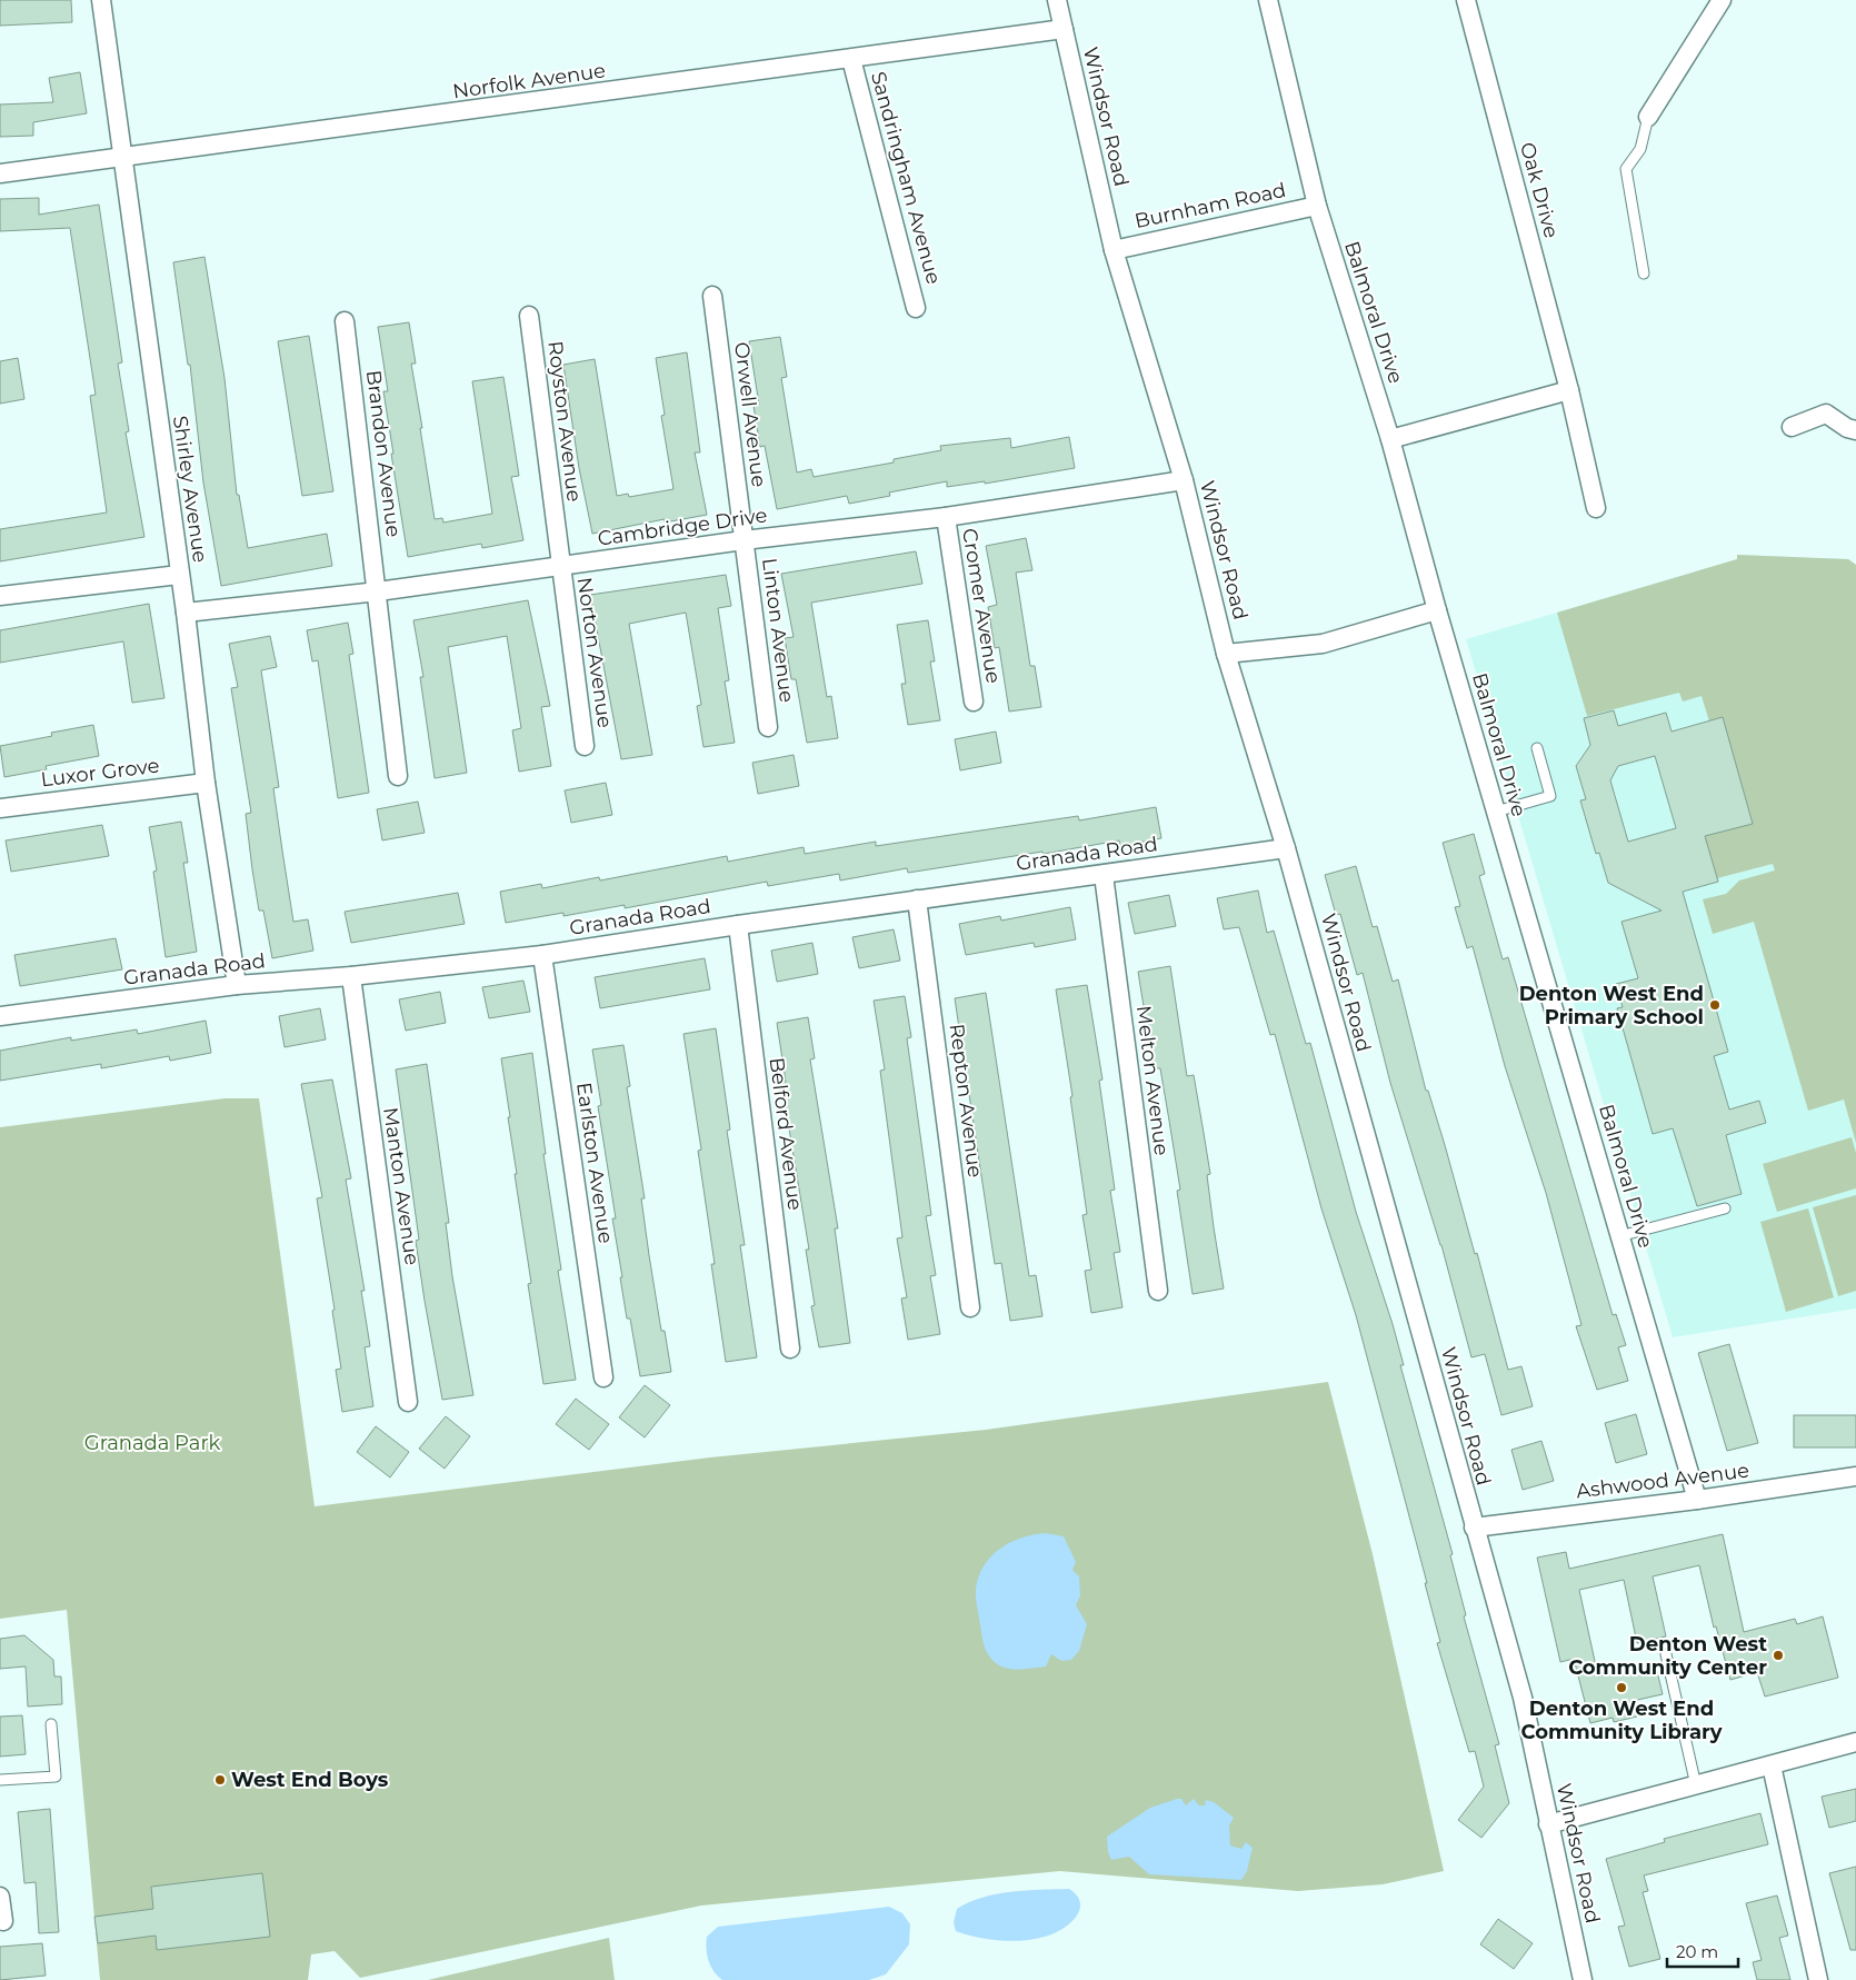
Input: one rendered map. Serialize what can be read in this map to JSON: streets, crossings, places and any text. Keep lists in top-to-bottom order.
{
  "streets": {
    "street": [
      "Norfolk Avenue",
      "Windsor Road",
      "Sandringham Avenue",
      "Oak Drive",
      "Burnham Road",
      "Balmoral Drive",
      "Orwell Avenue",
      "Royston Avenue",
      "Brandon Avenue",
      "Shirley Avenue",
      "Cambridge Drive",
      "Cromer Avenue",
      "Linton Avenue",
      "Norton Avenue",
      "Luxor Grove",
      "Granada Road",
      "Melton Avenue",
      "Repton Avenue",
      "Belford Avenue",
      "Earlston Avenue",
      "Manton Avenue",
      "Ashwood Avenue"
    ]
  },
  "crossings": [
    ["Norfolk Avenue", "Windsor Road"],
    ["Norfolk Avenue", "Sandringham Avenue"],
    ["Norfolk Avenue", "Shirley Avenue"],
    ["Windsor Road", "Burnham Road"],
    ["Windsor Road", "Cambridge Drive"],
    ["Windsor Road", "Granada Road"],
    ["Windsor Road", "Ashwood Avenue"],
    ["Burnham Road", "Balmoral Drive"],
    ["Balmoral Drive", "Ashwood Avenue"],
    ["Orwell Avenue", "Cambridge Drive"],
    ["Orwell Avenue", "Linton Avenue"],
    ["Royston Avenue", "Cambridge Drive"],
    ["Royston Avenue", "Norton Avenue"],
    ["Brandon Avenue", "Cambridge Drive"],
    ["Shirley Avenue", "Cambridge Drive"],
    ["Shirley Avenue", "Luxor Grove"],
    ["Shirley Avenue", "Granada Road"],
    ["Cambridge Drive", "Cromer Avenue"],
    ["Cambridge Drive", "Linton Avenue"],
    ["Cambridge Drive", "Norton Avenue"],
    ["Granada Road", "Melton Avenue"],
    ["Granada Road", "Repton Avenue"],
    ["Granada Road", "Belford Avenue"],
    ["Granada Road", "Earlston Avenue"],
    ["Granada Road", "Manton Avenue"]
  ],
  "parks": ["Granada Park"],
  "places": [
    "Denton West End Primary School",
    "Denton West Community Center",
    "Denton West End Community Library",
    "West End Boys"
  ],
  "scale_bar": "20 m"
}
